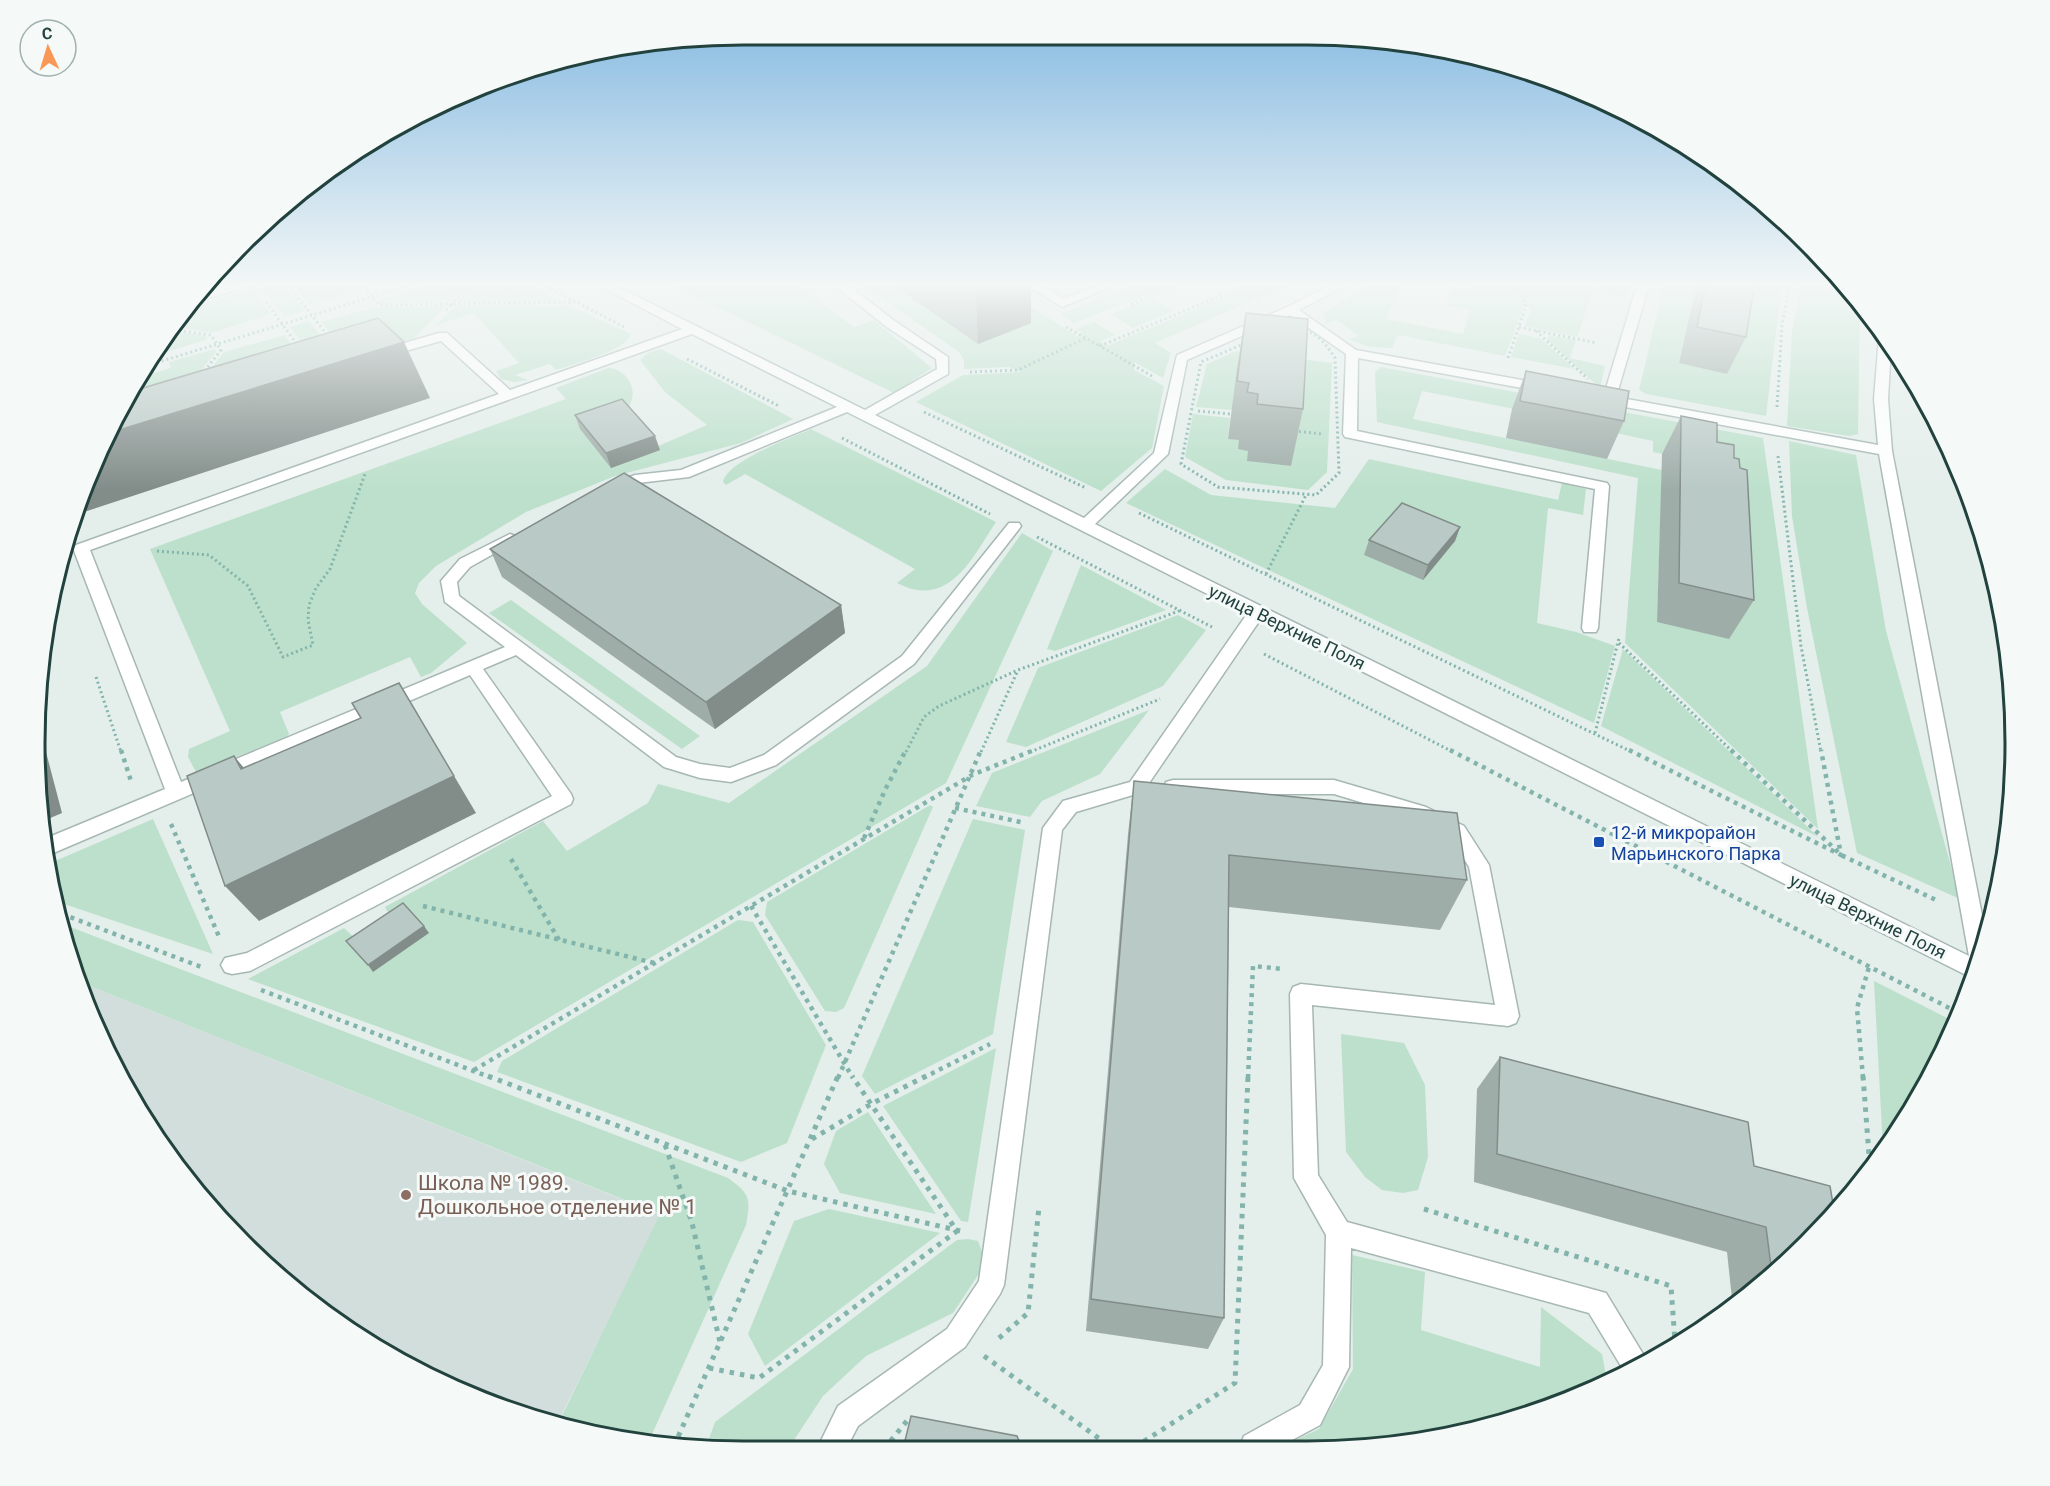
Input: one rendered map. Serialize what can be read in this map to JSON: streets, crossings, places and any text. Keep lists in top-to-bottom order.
{
  "streets": {
    "street": ["улица Верхние Поля"]
  },
  "places": {
    "transit": ["12-й микрорайон Марьинского Парка"],
    "other": ["Школа № 1989. Дошкольное отделение № 1"]
  },
  "north": "top"
}
